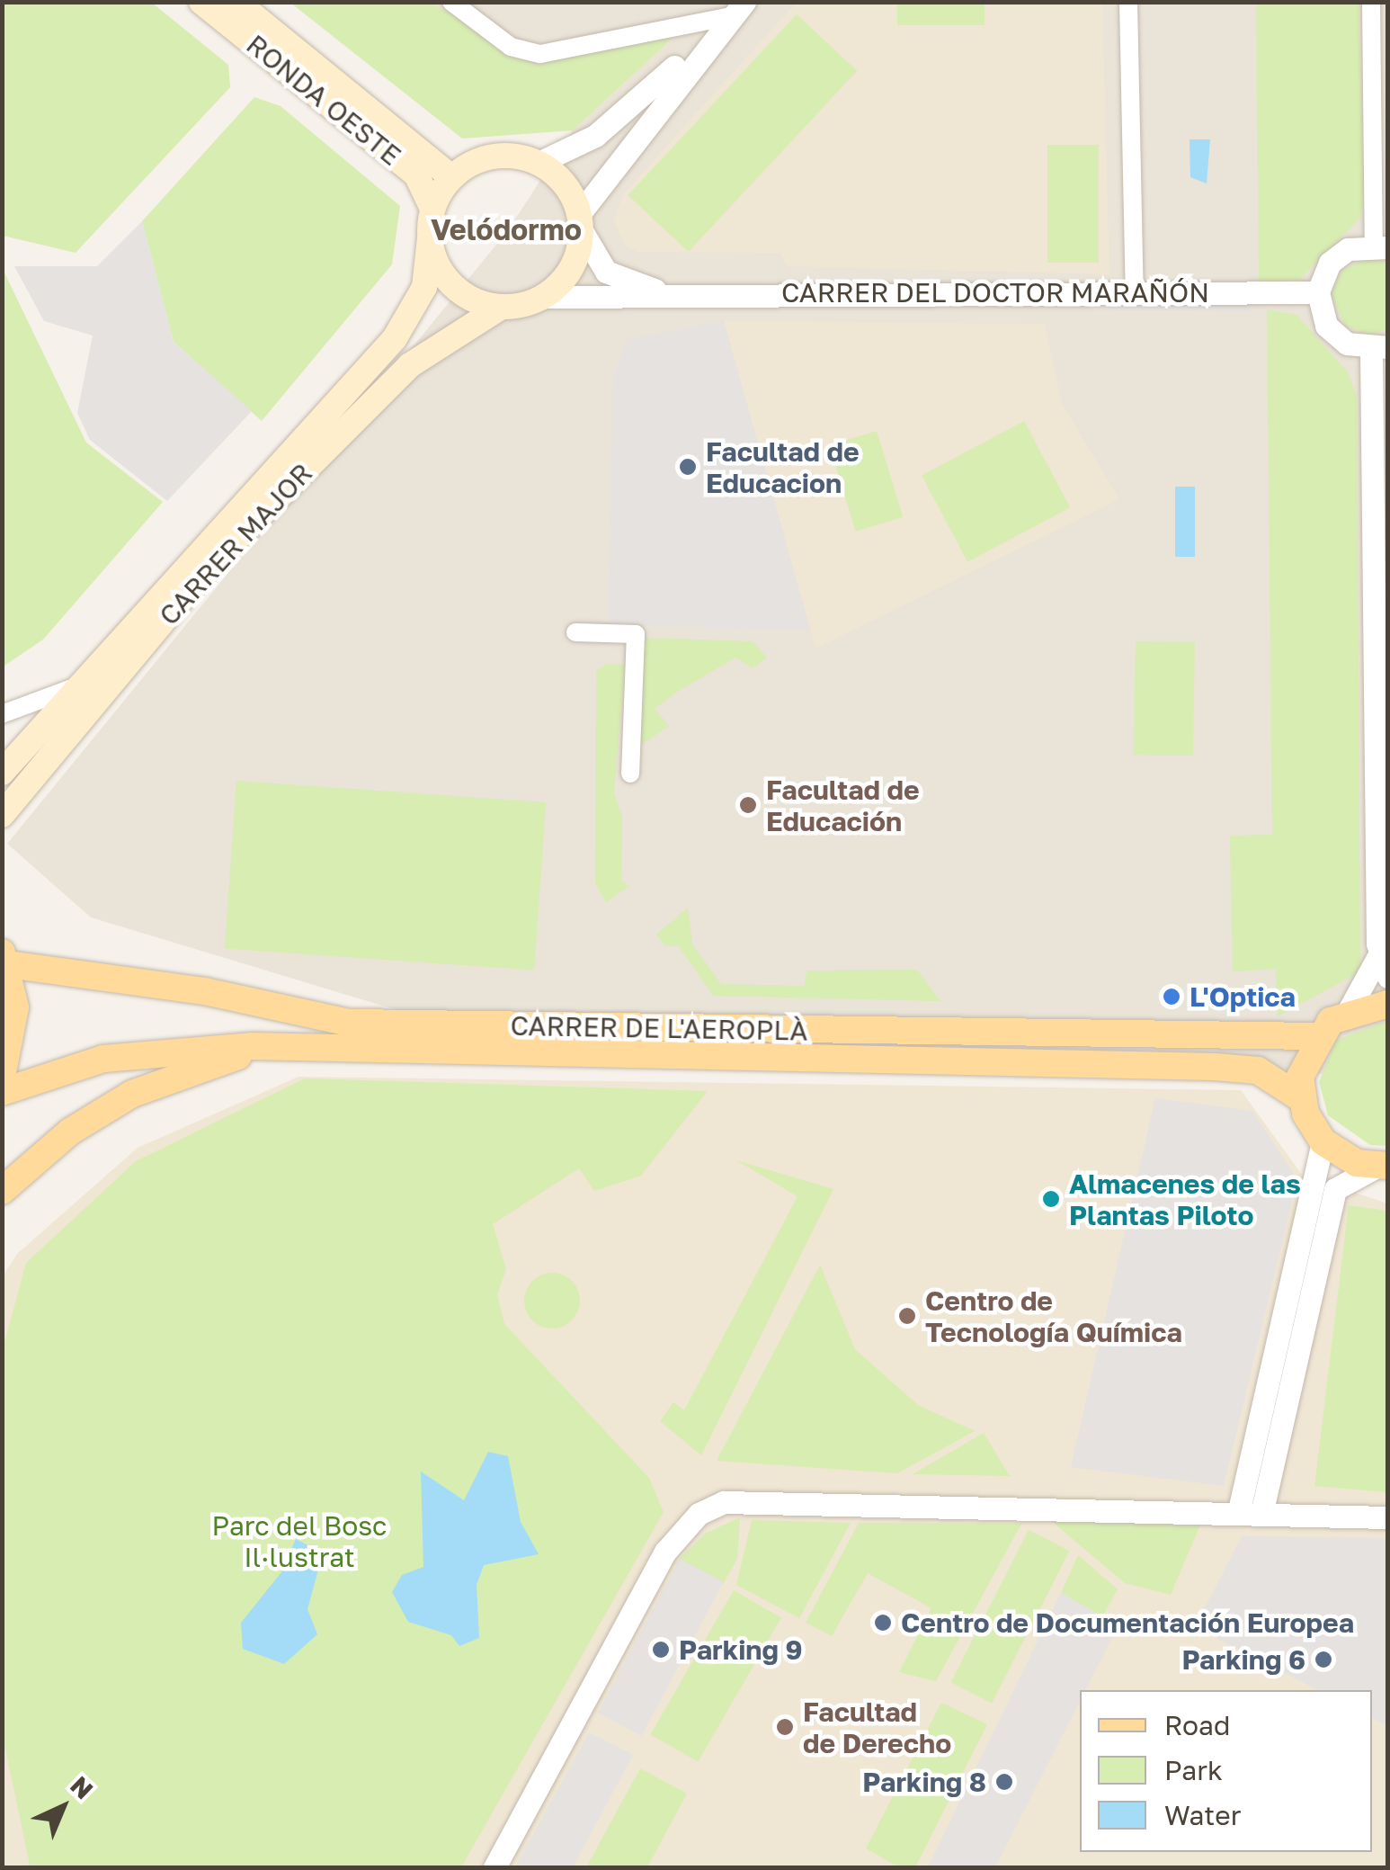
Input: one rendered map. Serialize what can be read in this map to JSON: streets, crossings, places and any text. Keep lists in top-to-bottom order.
{
  "streets": {
    "main road": ["RONDA OESTE", "CARRER MAJOR", "CARRER DE L'AEROPLÀ"],
    "street": ["CARRER DEL DOCTOR MARAÑÓN"]
  },
  "crossings": [
    ["RONDA OESTE", "CARRER DEL DOCTOR MARAÑÓN"],
    ["RONDA OESTE", "CARRER MAJOR"],
    ["CARRER DEL DOCTOR MARAÑÓN", "CARRER MAJOR"]
  ],
  "districts": ["Velódormo"],
  "parks": ["Parc del Bosc Il·lustrat"],
  "places": [
    "Facultad de Educacion",
    "Facultad de Educación",
    "L'Optica",
    "Almacenes de las Plantas Piloto",
    "Centro de Tecnología Química",
    "Centro de Documentación Europea",
    "Parking 9",
    "Parking 6",
    "Facultad de Derecho",
    "Parking 8"
  ],
  "legend": ["Road", "Park", "Water"],
  "north": "top right"
}
